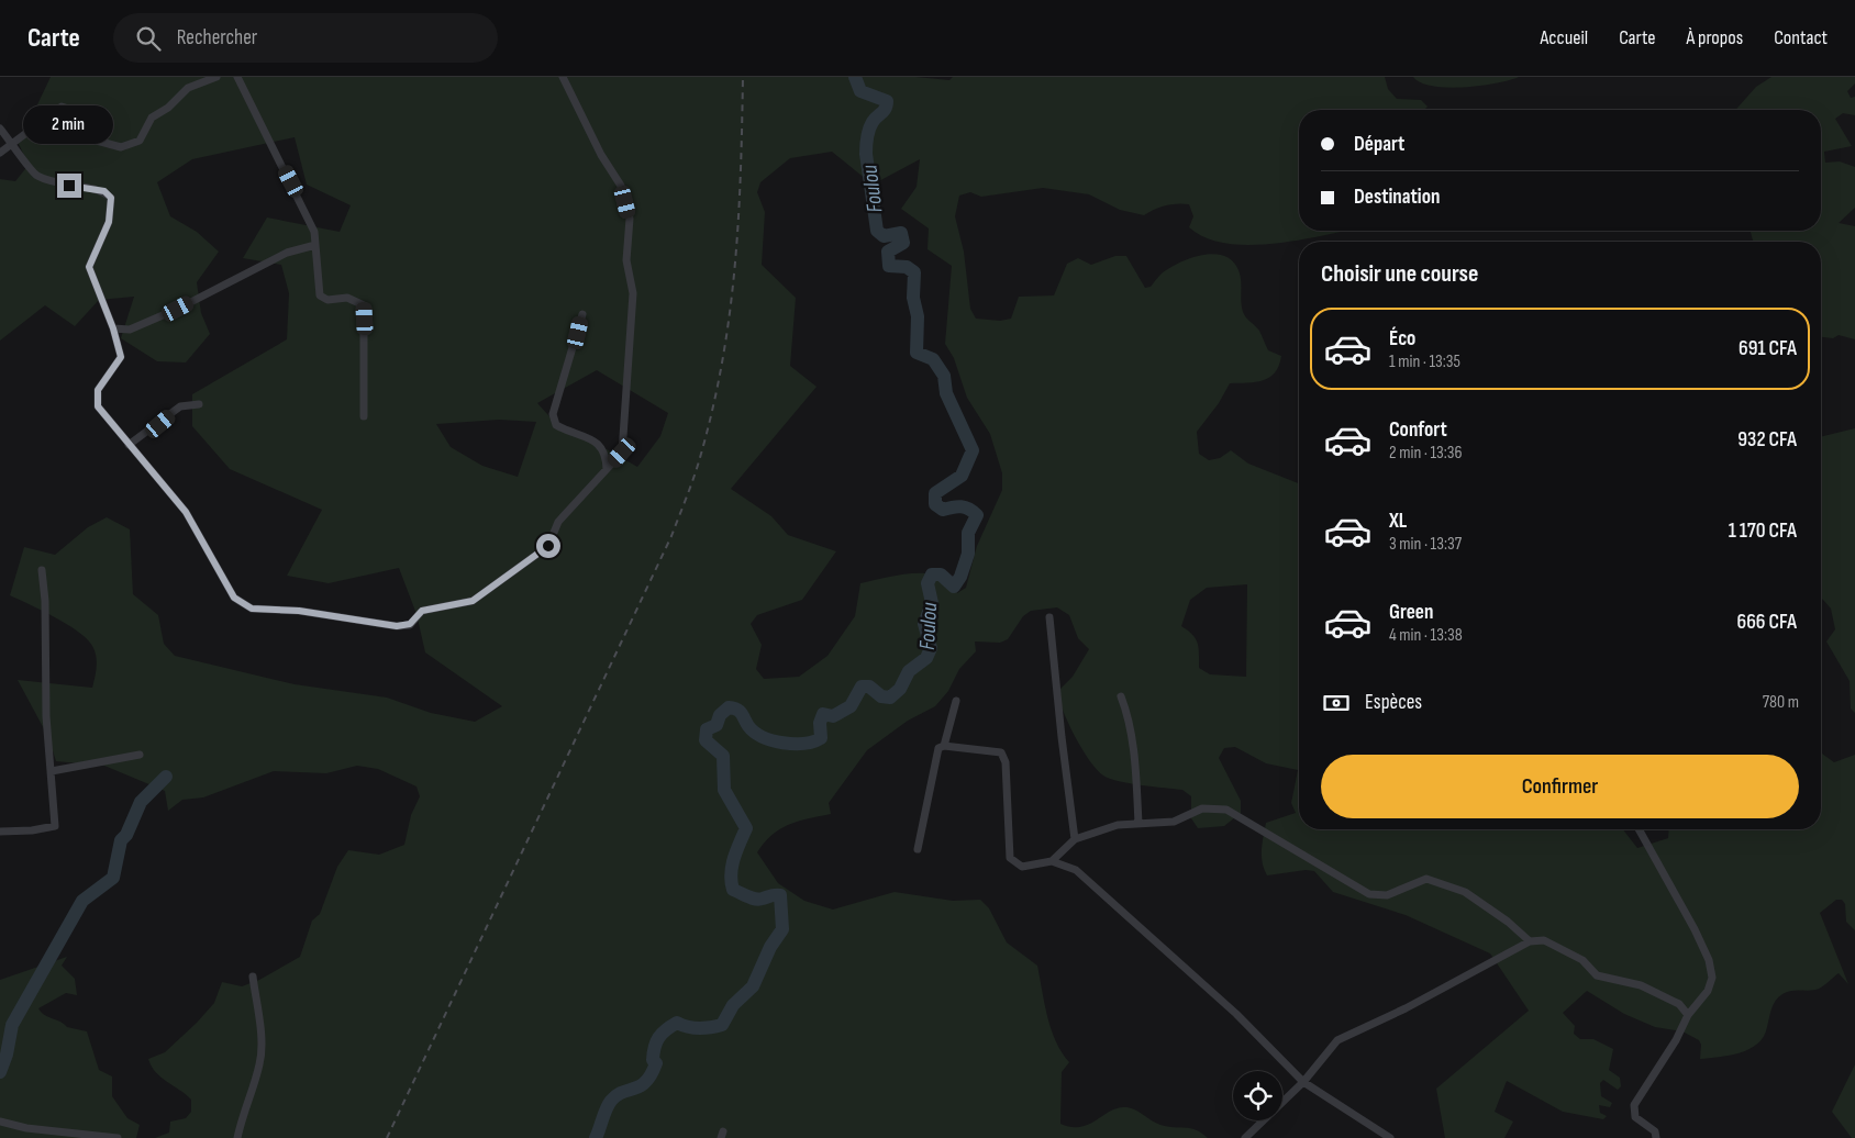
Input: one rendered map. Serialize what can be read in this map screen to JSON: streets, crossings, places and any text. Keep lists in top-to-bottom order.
{
  "water": ["Foulou"],
  "page": {
    "header": "Carte",
    "search": "Rechercher",
    "nav": [
      "Accueil",
      "Carte",
      "À propos",
      "Contact"
    ],
    "bubble": "2 min",
    "banner": ["Départ", "Destination"],
    "heading": "Choisir une course",
    "list": [
      {
        "name": "Éco",
        "note": "1 min · 13:35",
        "value": "691 CFA"
      },
      {
        "name": "Confort",
        "note": "2 min · 13:36",
        "value": "932 CFA"
      },
      {
        "name": "XL",
        "note": "3 min · 13:37",
        "value": "1 170 CFA"
      },
      {
        "name": "Green",
        "note": "4 min · 13:38",
        "value": "666 CFA"
      }
    ],
    "pay": ["Espèces", "780 m"],
    "buttons": "Confirmer"
  }
}
